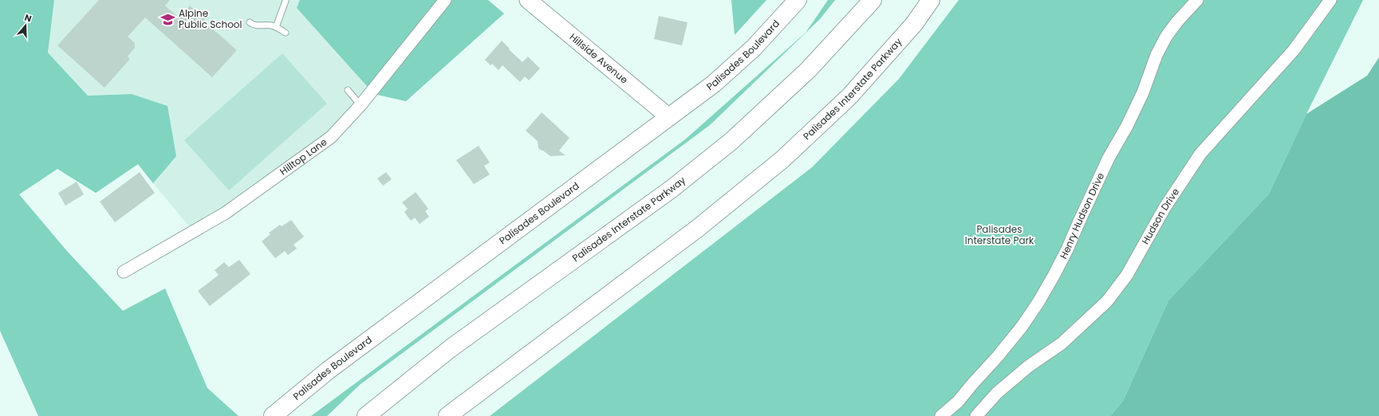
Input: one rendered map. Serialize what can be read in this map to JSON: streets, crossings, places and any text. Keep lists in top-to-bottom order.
{
  "streets": {
    "main road": ["Palisades Boulevard", "Hillside Avenue", "Palisades Interstate Parkway"],
    "street": ["Hilltop Lane", "Henry Hudson Drive", "Hudson Drive"]
  },
  "crossings": [
    ["Palisades Boulevard", "Hillside Avenue"]
  ],
  "parks": ["Palisades Interstate Park"],
  "places": {
    "school or university": ["Alpine Public School"]
  },
  "north": "top"
}
